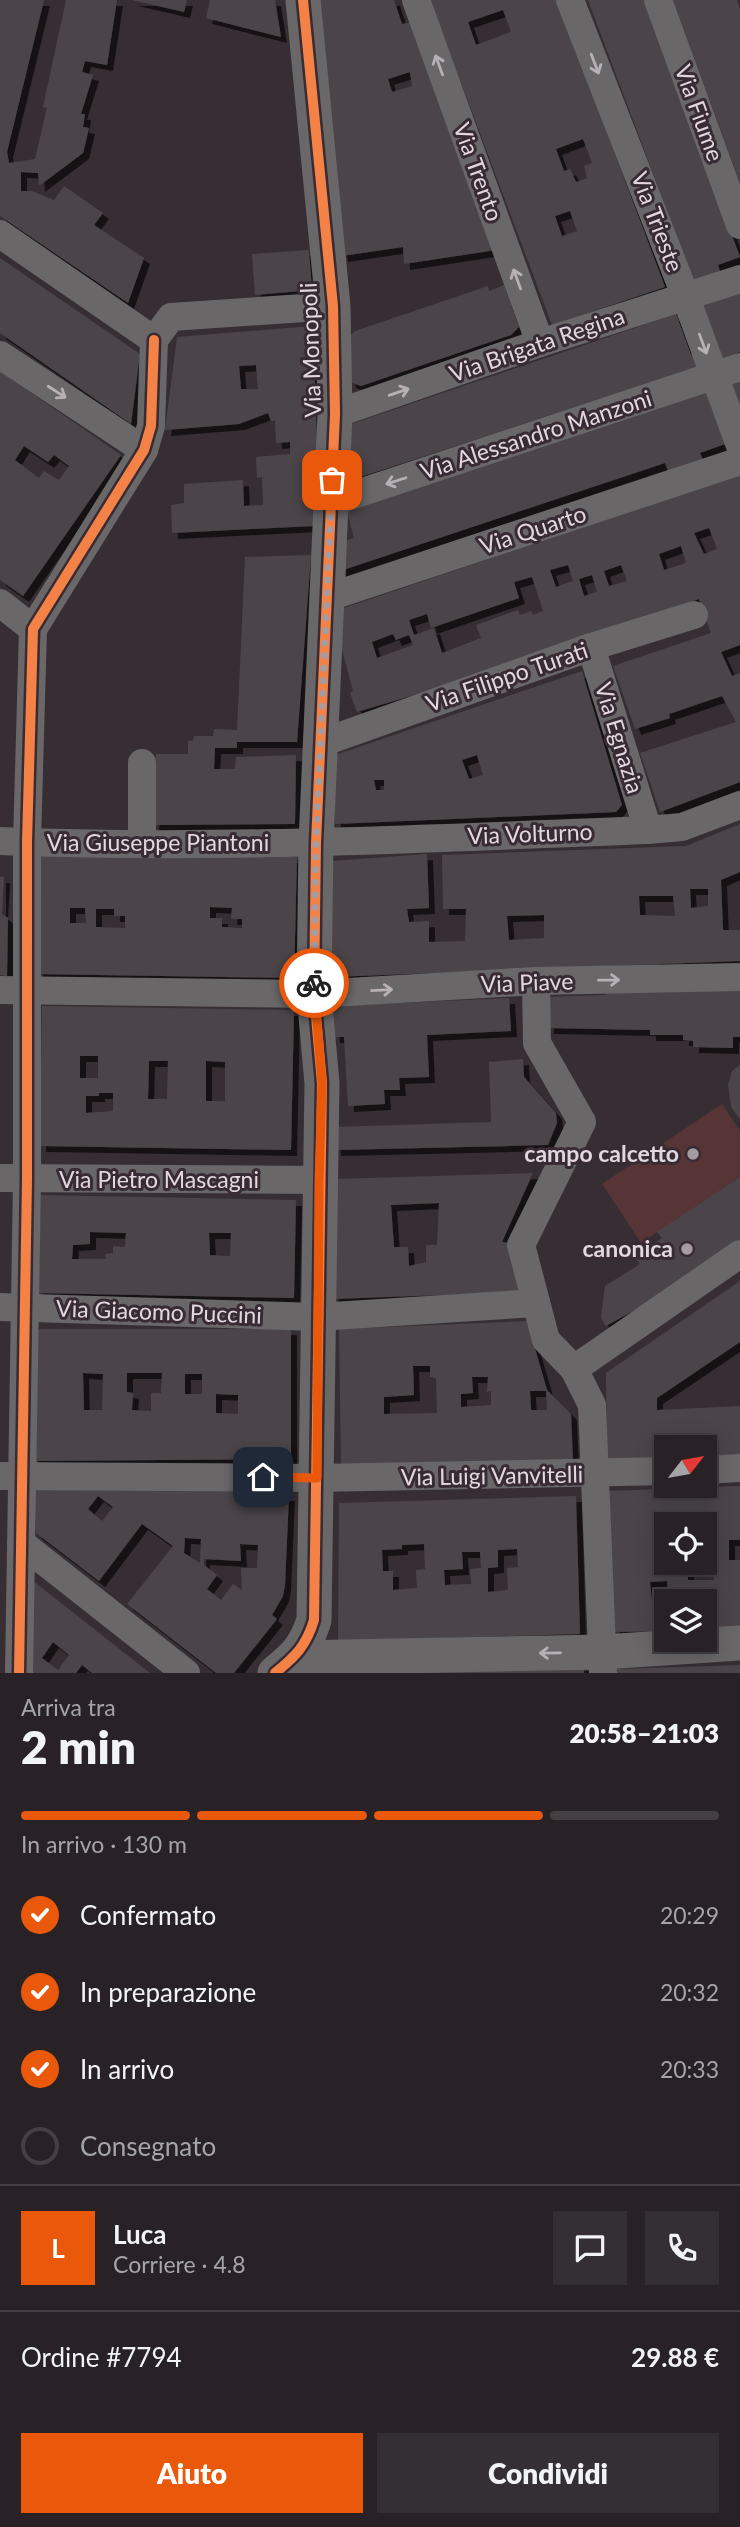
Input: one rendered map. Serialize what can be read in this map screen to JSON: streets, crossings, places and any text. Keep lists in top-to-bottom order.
{
  "streets": {
    "street": [
      "Via Fiume",
      "Via Trento",
      "Via Trieste",
      "Via Brigata Regina",
      "Via Monopoli",
      "Via Alessandro Manzoni",
      "Via Quarto",
      "Via Filippo Turati",
      "Via Egnazia",
      "Via Volturno",
      "Via Giuseppe Piantoni",
      "Via Piave",
      "Via Pietro Mascagni",
      "Via Giacomo Puccini",
      "Via Luigi Vanvitelli"
    ]
  },
  "crossings": [
    ["Via Trento", "Via Brigata Regina"],
    ["Via Trieste", "Via Brigata Regina"],
    ["Via Trieste", "Via Alessandro Manzoni"],
    ["Via Brigata Regina", "Via Monopoli"],
    ["Via Monopoli", "Via Alessandro Manzoni"],
    ["Via Monopoli", "Via Quarto"],
    ["Via Monopoli", "Via Filippo Turati"],
    ["Via Monopoli", "Via Volturno"],
    ["Via Monopoli", "Via Giuseppe Piantoni"],
    ["Via Monopoli", "Via Piave"],
    ["Via Monopoli", "Via Pietro Mascagni"],
    ["Via Monopoli", "Via Giacomo Puccini"],
    ["Via Monopoli", "Via Luigi Vanvitelli"],
    ["Via Filippo Turati", "Via Egnazia"],
    ["Via Egnazia", "Via Volturno"],
    ["Via Volturno", "Via Giuseppe Piantoni"]
  ],
  "one_way": [
    "Via Trento",
    "Via Trieste",
    "Via Brigata Regina",
    "Via Alessandro Manzoni",
    "Via Piave"
  ],
  "places": ["campo calcetto", "canonica"],
  "north": "top right",
  "page": {
    "heading": ["2 min", "Arriva tra", "20:58–21:03"],
    "panel": [
      "Luca",
      "Corriere · 4.8",
      "Ordine #7794",
      "29.88 €"
    ],
    "bar": "In arrivo · 130 m",
    "list": [
      ["Confermato", "20:29"],
      ["In preparazione", "20:32"],
      ["In arrivo", "20:33"],
      "Consegnato"
    ],
    "round": "L",
    "buttons": ["Aiuto", "Condividi"]
  }
}
